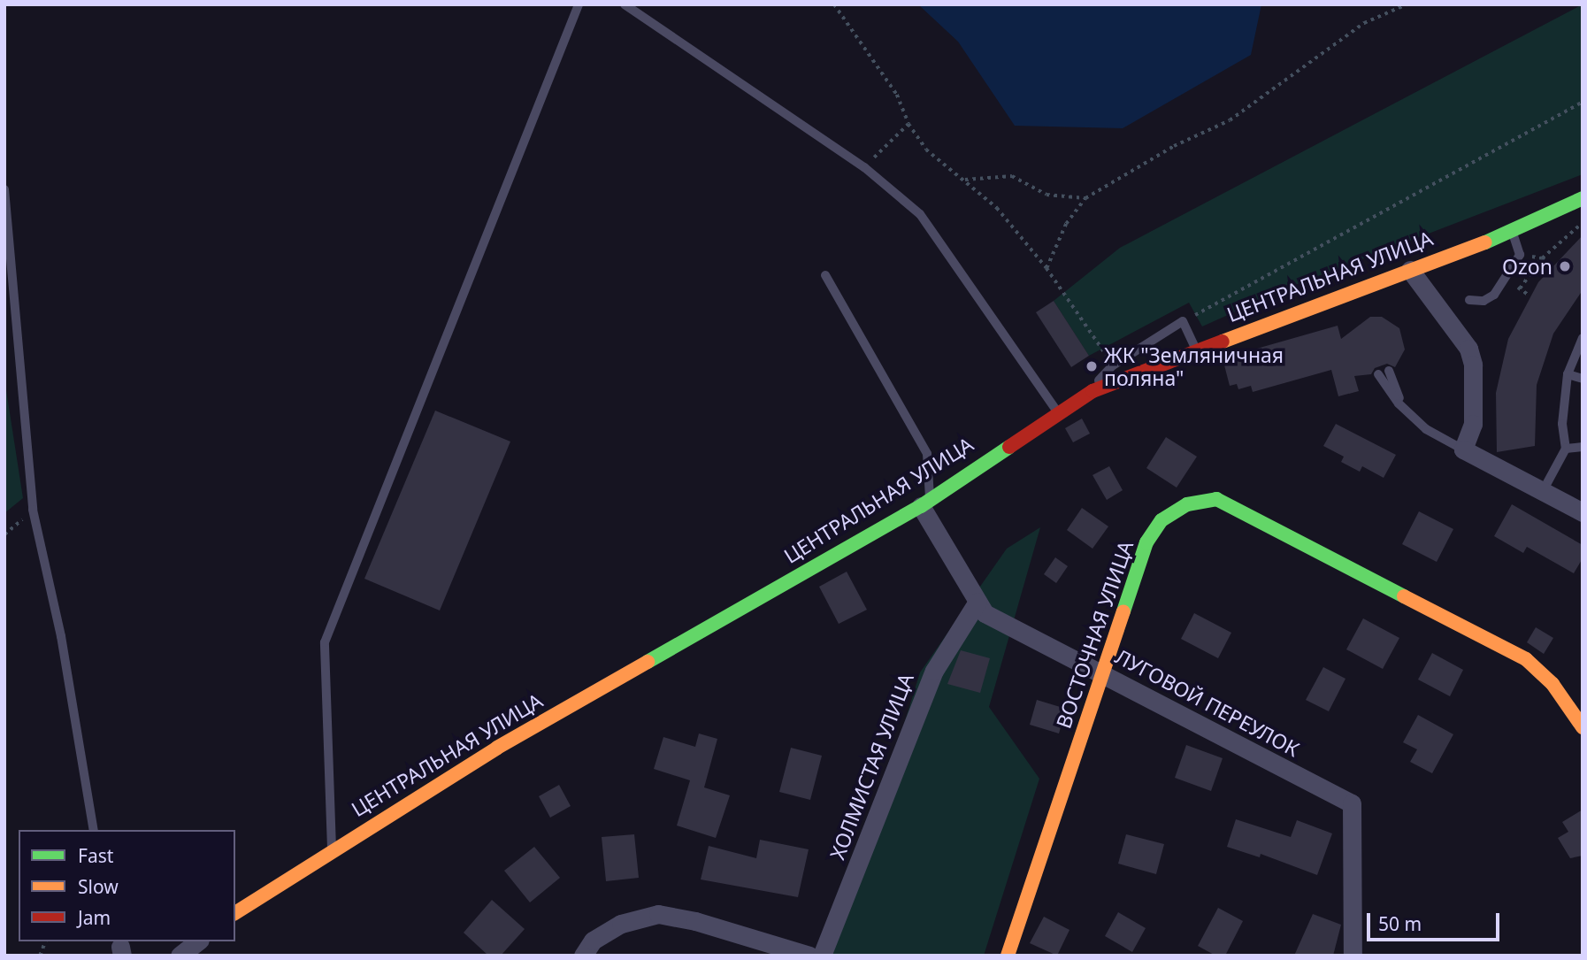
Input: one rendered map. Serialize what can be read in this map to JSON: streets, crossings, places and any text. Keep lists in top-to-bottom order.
{
  "streets": {
    "street": [
      "ЦЕНТРАЛЬНАЯ УЛИЦА",
      "ВОСТОЧНАЯ УЛИЦА",
      "ЛУГОВОЙ ПЕРЕУЛОК",
      "ХОЛМИСТАЯ УЛИЦА"
    ]
  },
  "crossings": [
    ["ЦЕНТРАЛЬНАЯ УЛИЦА", "ЛУГОВОЙ ПЕРЕУЛОК"],
    ["ВОСТОЧНАЯ УЛИЦА", "ЛУГОВОЙ ПЕРЕУЛОК"],
    ["ЛУГОВОЙ ПЕРЕУЛОК", "ХОЛМИСТАЯ УЛИЦА"]
  ],
  "places": ["Ozon", "ЖК \"Земляничная поляна\""],
  "legend": ["Fast", "Slow", "Jam"],
  "scale_bar": "50 m"
}
